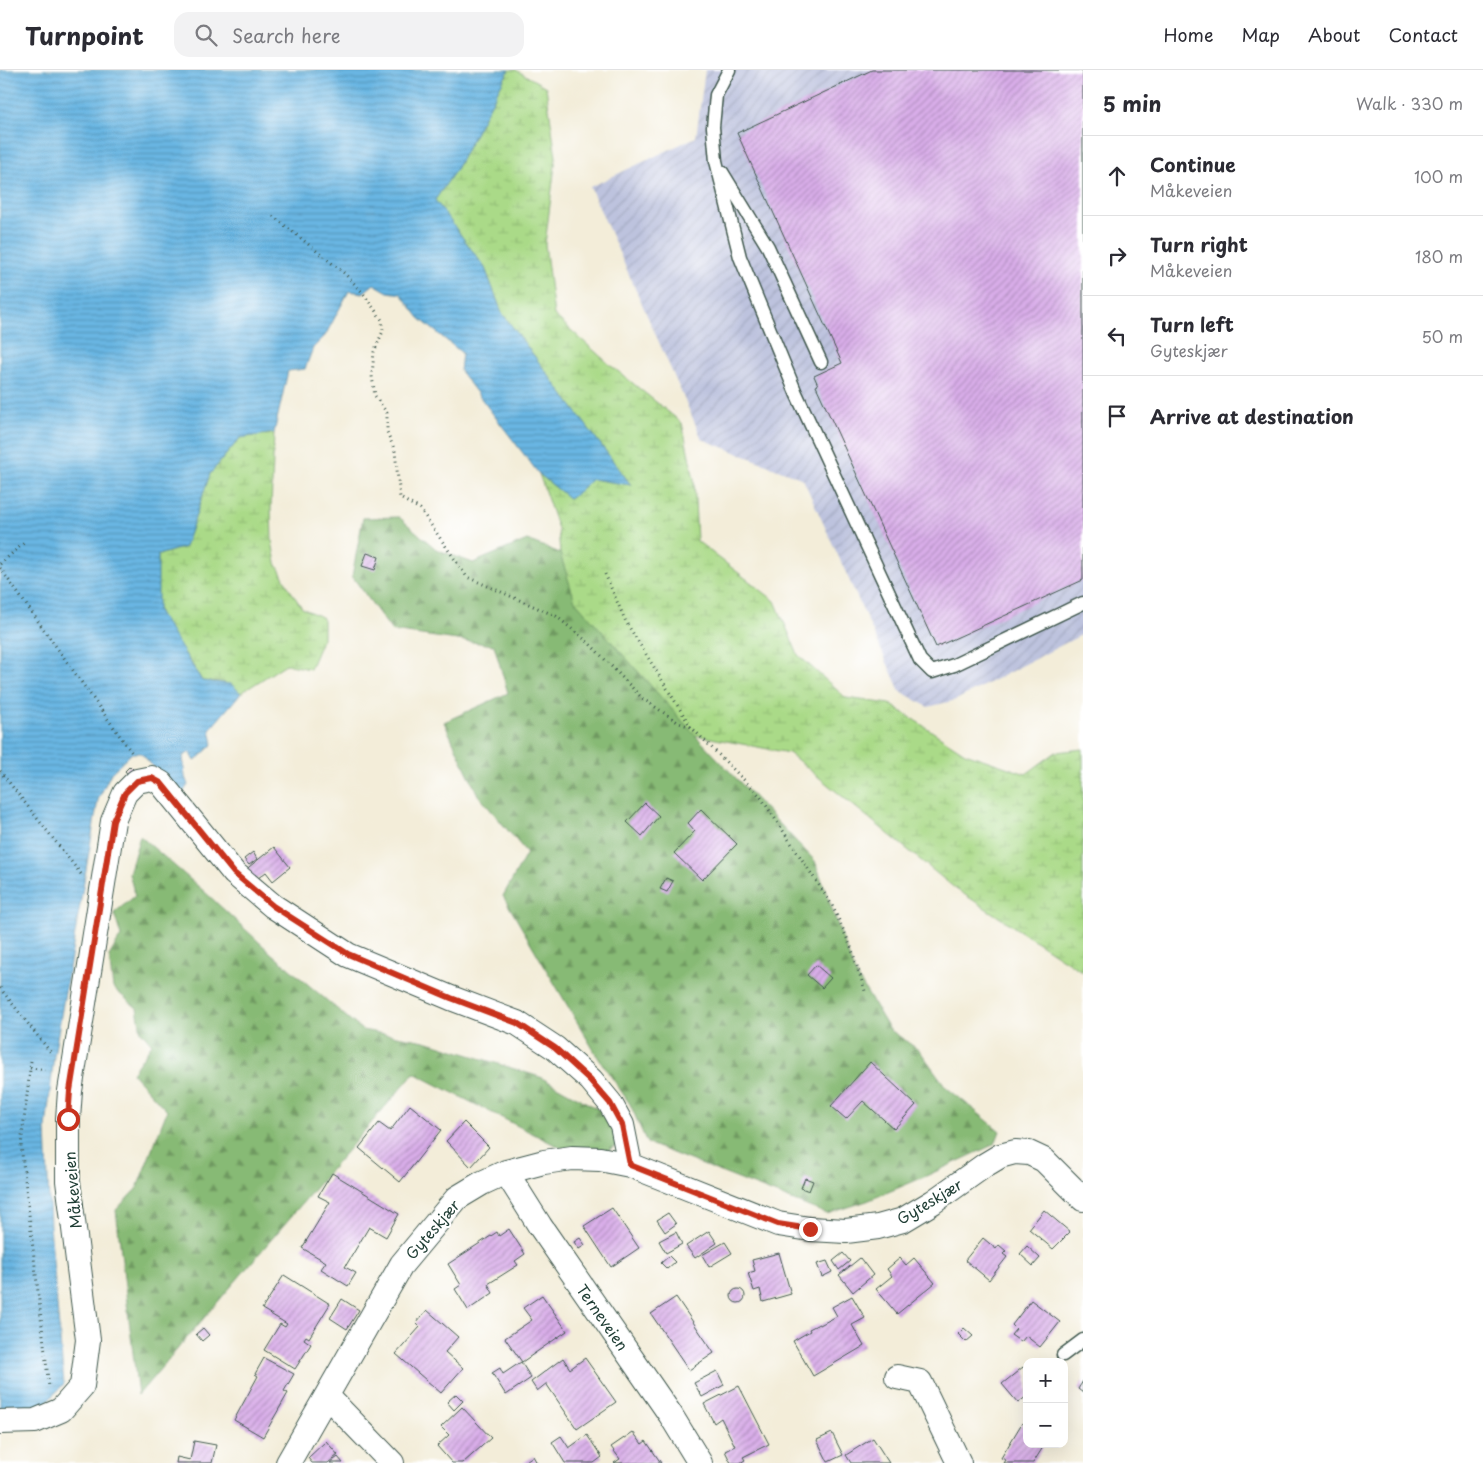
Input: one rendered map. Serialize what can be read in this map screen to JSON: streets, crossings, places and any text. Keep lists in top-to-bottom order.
{
  "streets": {
    "street": ["Måkeveien", "Gyteskjær", "Terneveien"]
  },
  "crossings": [
    ["Måkeveien", "Gyteskjær"],
    ["Gyteskjær", "Terneveien"]
  ],
  "page": {
    "header": "Turnpoint",
    "search": "Search here",
    "nav": [
      "Home",
      "Map",
      "About",
      "Contact"
    ],
    "heading": ["5 min", "Walk · 330 m"],
    "list": [
      ["Continue", "Måkeveien", "100 m"],
      ["Turn right", "Måkeveien", "180 m"],
      ["Turn left", "Gyteskjær", "50 m"],
      "Arrive at destination"
    ],
    "map_buttons": ["+", "−"]
  }
}
